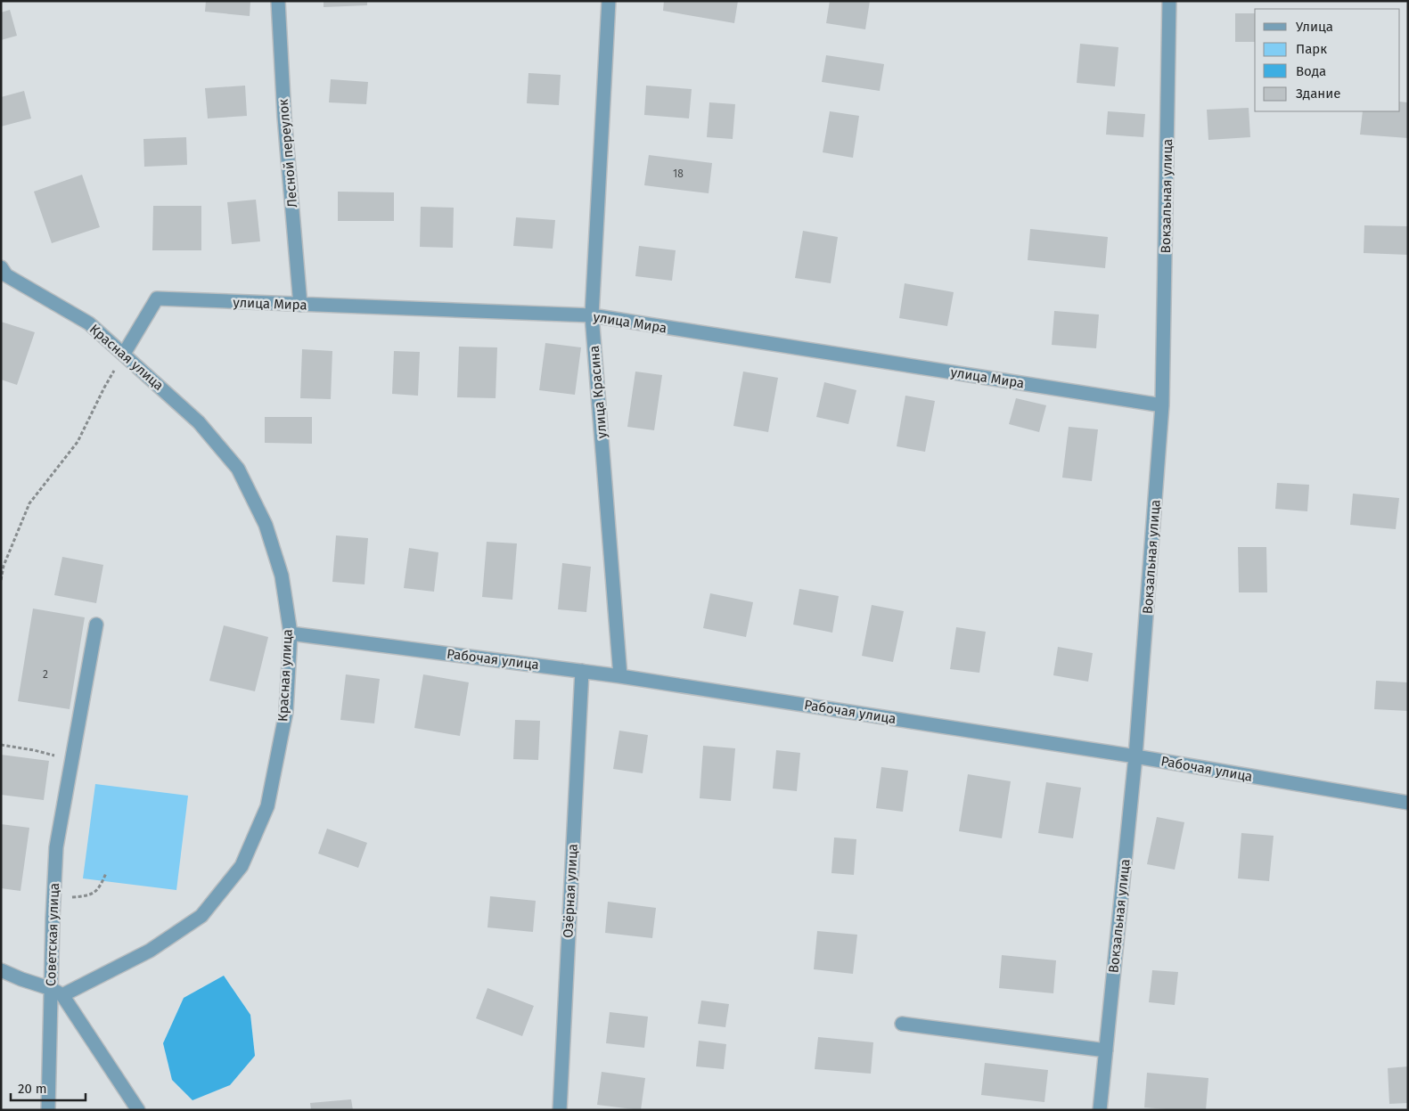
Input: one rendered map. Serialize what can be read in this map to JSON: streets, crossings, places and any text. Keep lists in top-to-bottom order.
{
  "streets": {
    "street": [
      "Лесной переулок",
      "Вокзальная улица",
      "улица Мира",
      "Красная улица",
      "улица Красина",
      "Рабочая улица",
      "Озёрная улица",
      "Советская улица"
    ]
  },
  "crossings": [
    ["Лесной переулок", "улица Мира"],
    ["Вокзальная улица", "улица Мира"],
    ["Вокзальная улица", "Рабочая улица"],
    ["улица Мира", "Красная улица"],
    ["улица Мира", "улица Красина"],
    ["Красная улица", "Рабочая улица"],
    ["Красная улица", "Советская улица"],
    ["улица Красина", "Рабочая улица"],
    ["Рабочая улица", "Озёрная улица"]
  ],
  "house_numbers": ["18", "2"],
  "legend": [
    "Улица",
    "Парк",
    "Вода",
    "Здание"
  ],
  "scale_bar": "20 m"
}
